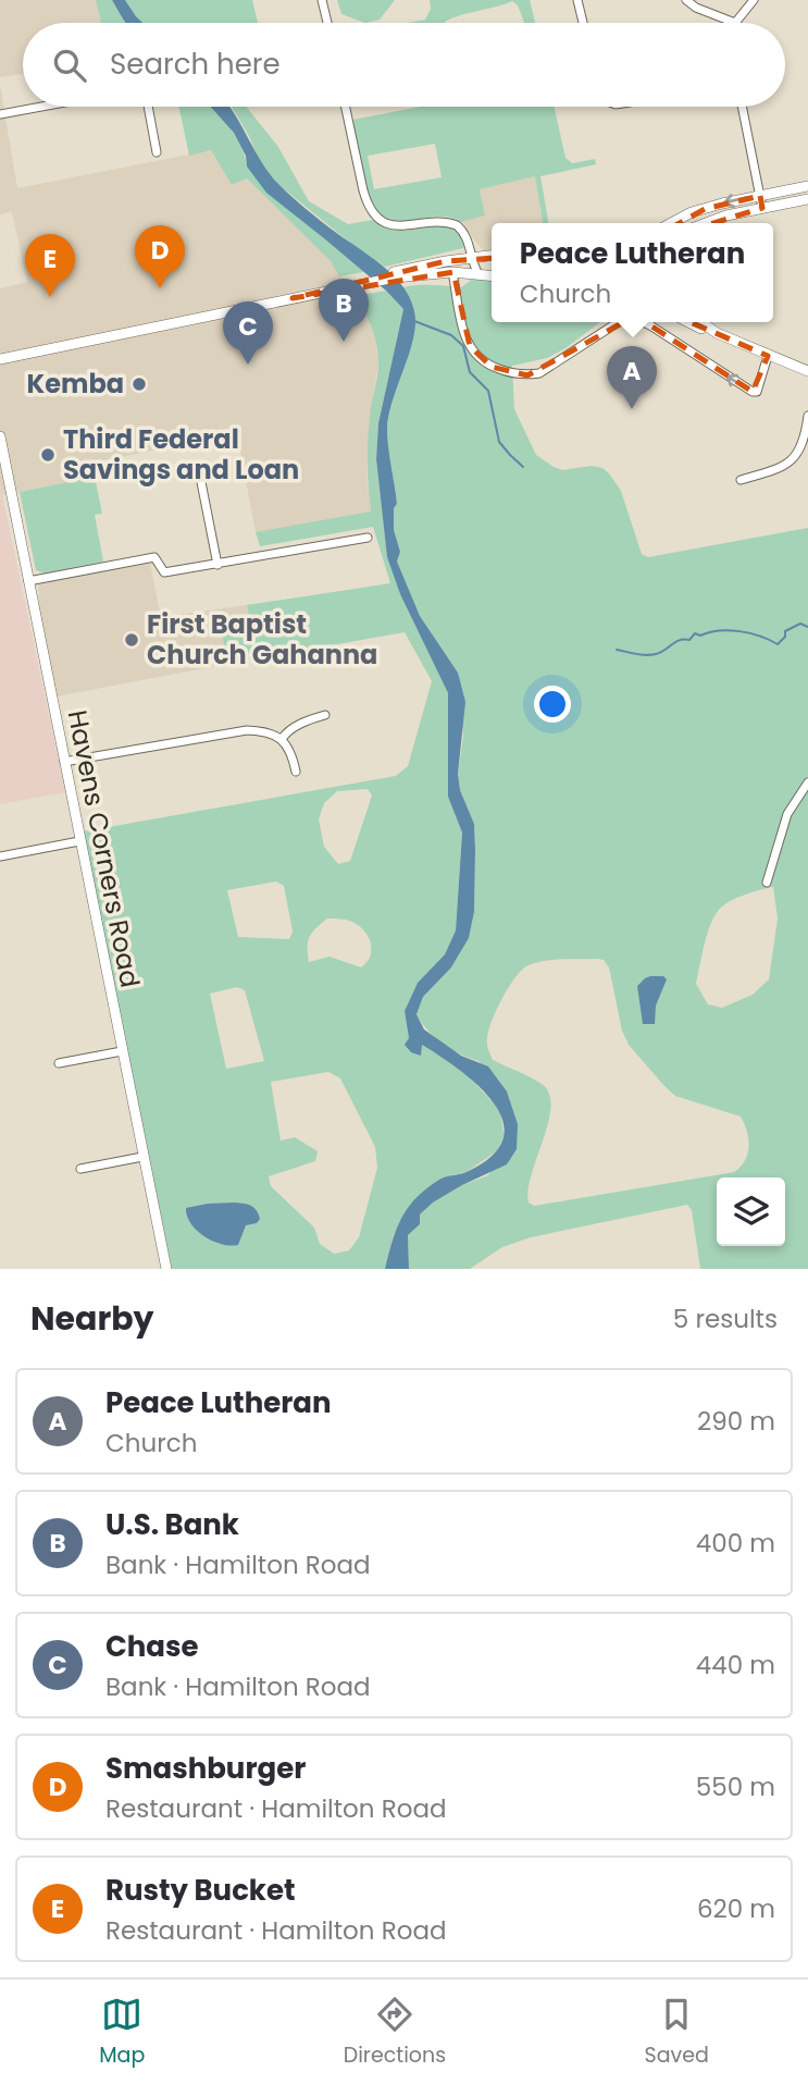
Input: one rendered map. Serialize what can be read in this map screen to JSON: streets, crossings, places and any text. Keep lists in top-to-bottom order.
{
  "streets": {
    "main road": ["Havens Corners Road"]
  },
  "places": ["Kemba", "Third Federal Savings and Loan", "First Baptist Church Gahanna"],
  "page": {
    "search": "Search here",
    "popup": ["Peace Lutheran", "Church"],
    "pins": [
      "D",
      "E",
      "B",
      "C",
      "A"
    ],
    "heading": ["Nearby", "5 results"],
    "list": [
      {
        "mark": "A",
        "name": "Peace Lutheran",
        "note": "Church",
        "value": "290 m"
      },
      {
        "mark": "B",
        "name": "U.S. Bank",
        "note": "Bank · Hamilton Road",
        "value": "400 m"
      },
      {
        "mark": "C",
        "name": "Chase",
        "note": "Bank · Hamilton Road",
        "value": "440 m"
      },
      {
        "mark": "D",
        "name": "Smashburger",
        "note": "Restaurant · Hamilton Road",
        "value": "550 m"
      },
      {
        "mark": "E",
        "name": "Rusty Bucket",
        "note": "Restaurant · Hamilton Road",
        "value": "620 m"
      }
    ],
    "nav": ["Map", "Directions", "Saved"]
  }
}
